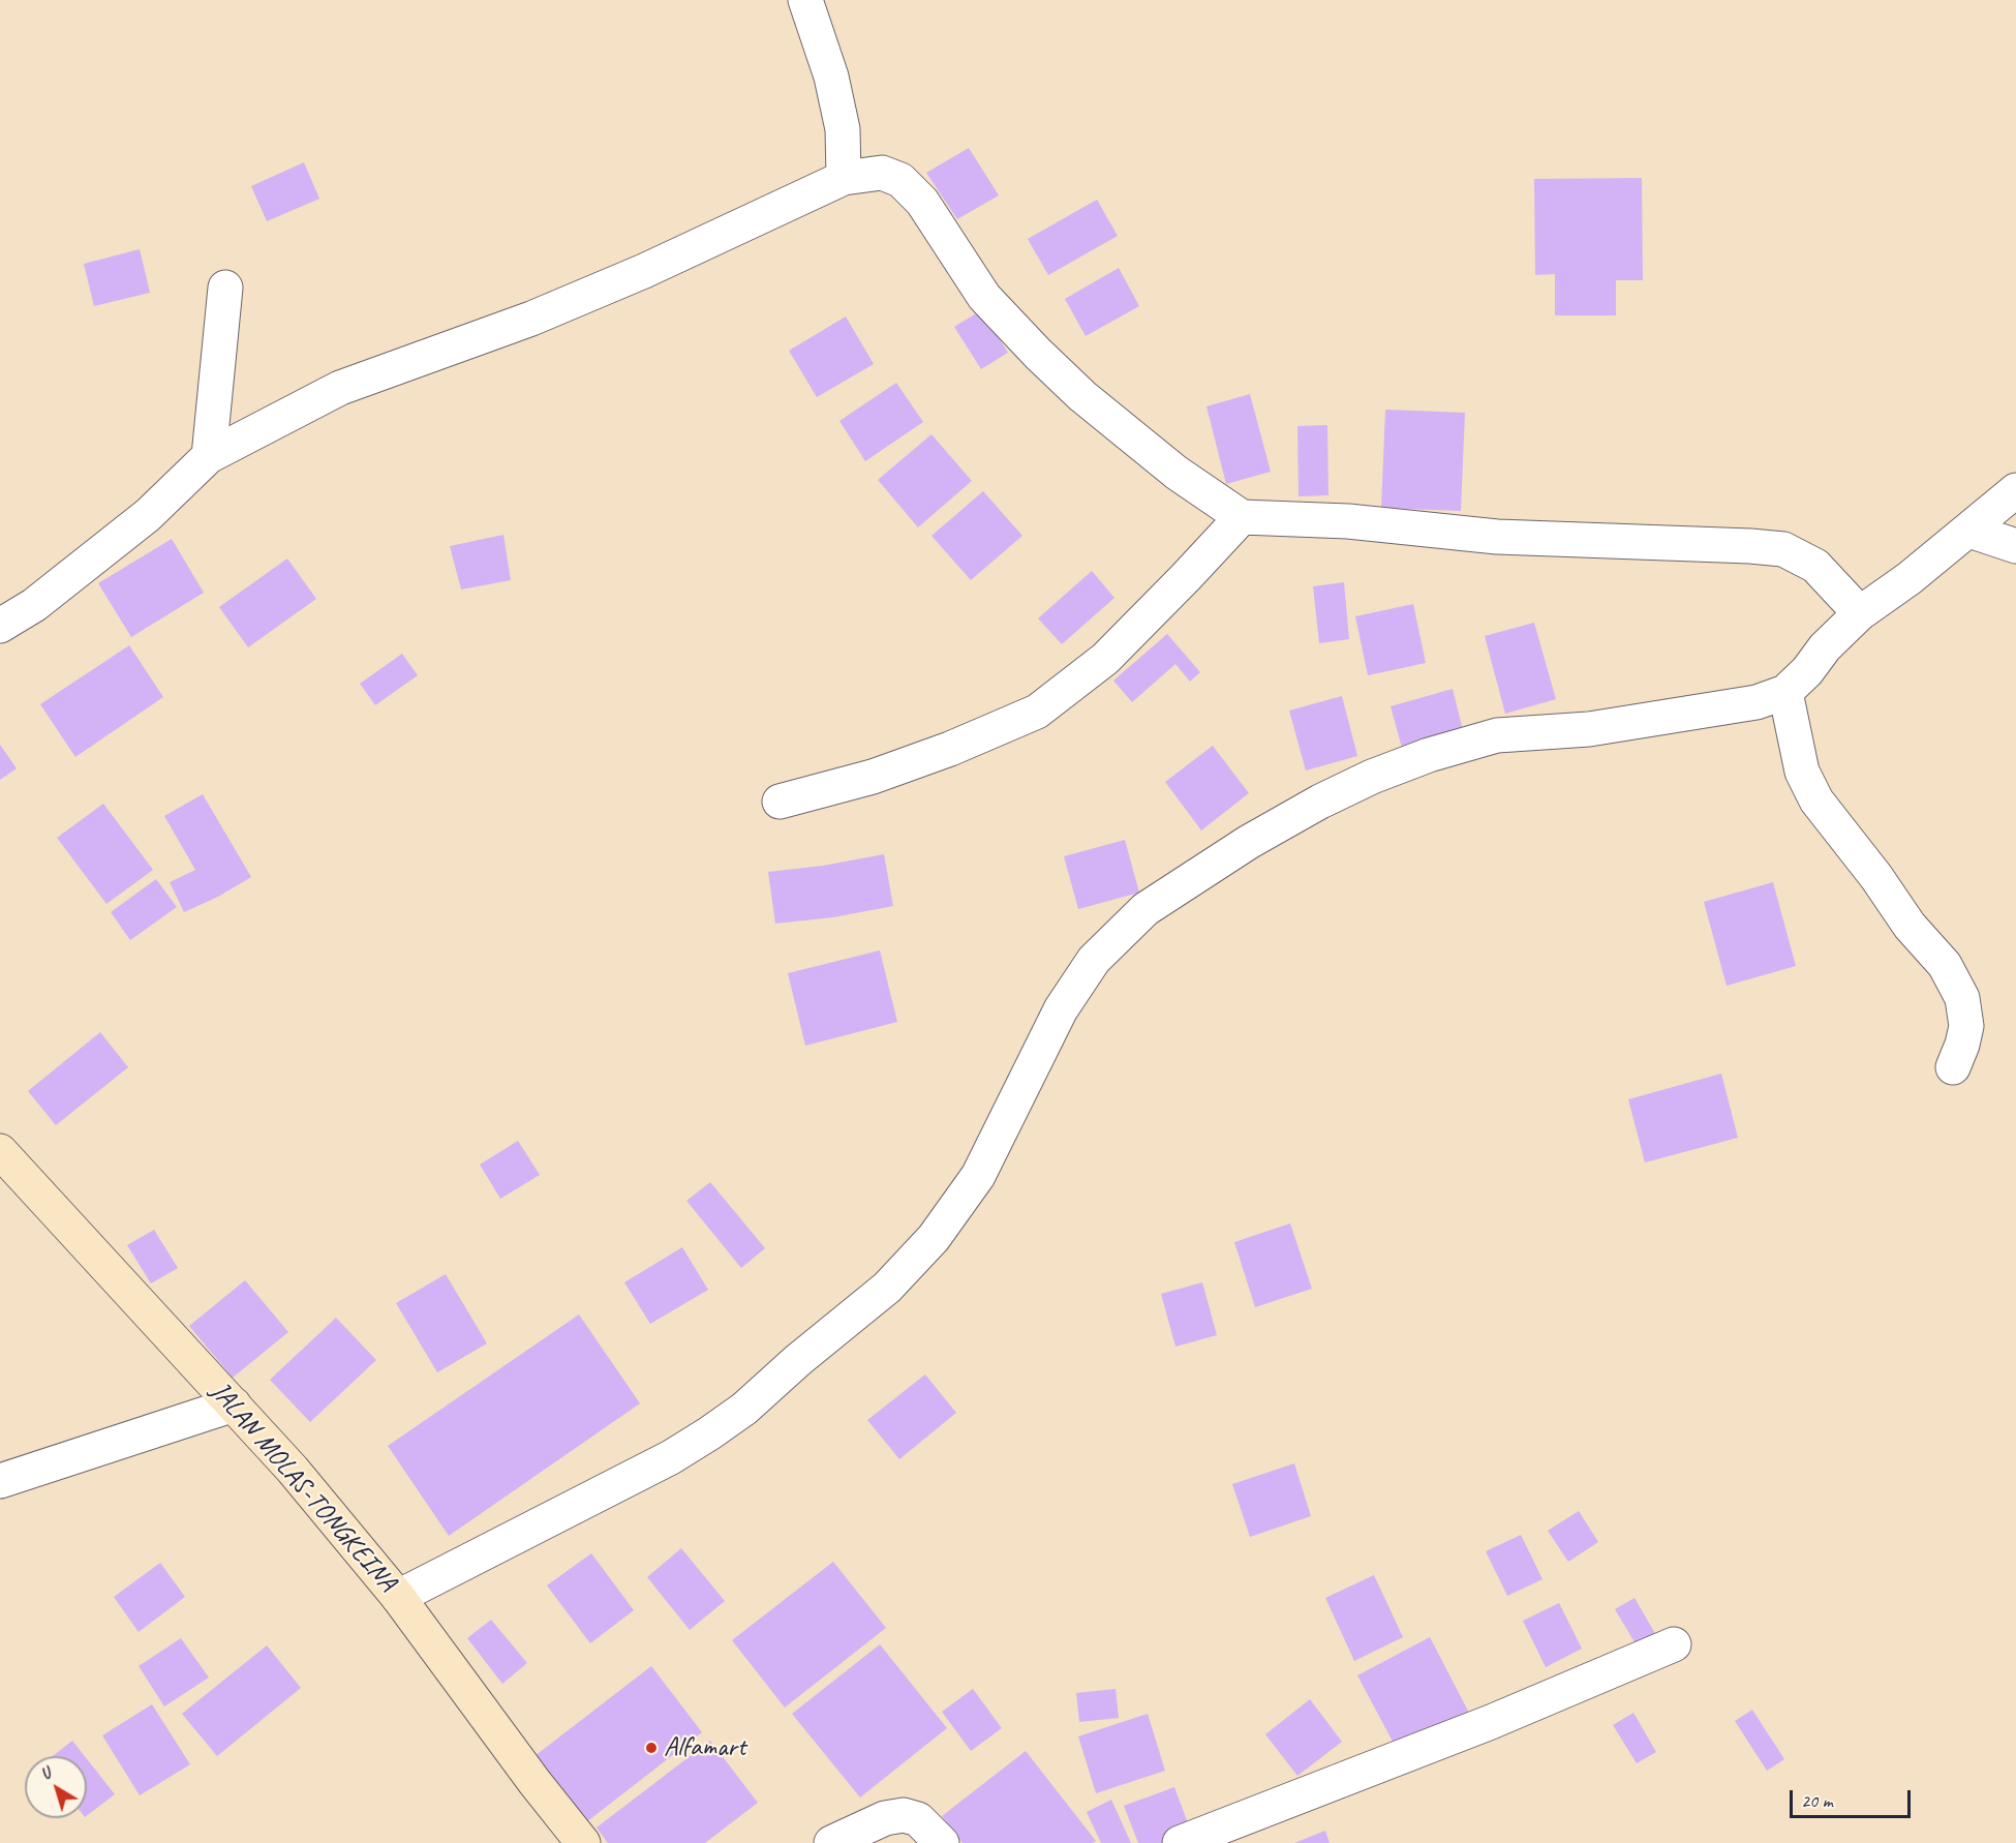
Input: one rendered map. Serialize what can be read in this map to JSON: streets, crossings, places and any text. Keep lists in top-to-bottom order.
{
  "streets": {
    "main road": ["JALAN MOLAS-TONGKEINA"]
  },
  "places": ["Alfamart"],
  "scale_bar": "20 m",
  "north": "top left"
}
